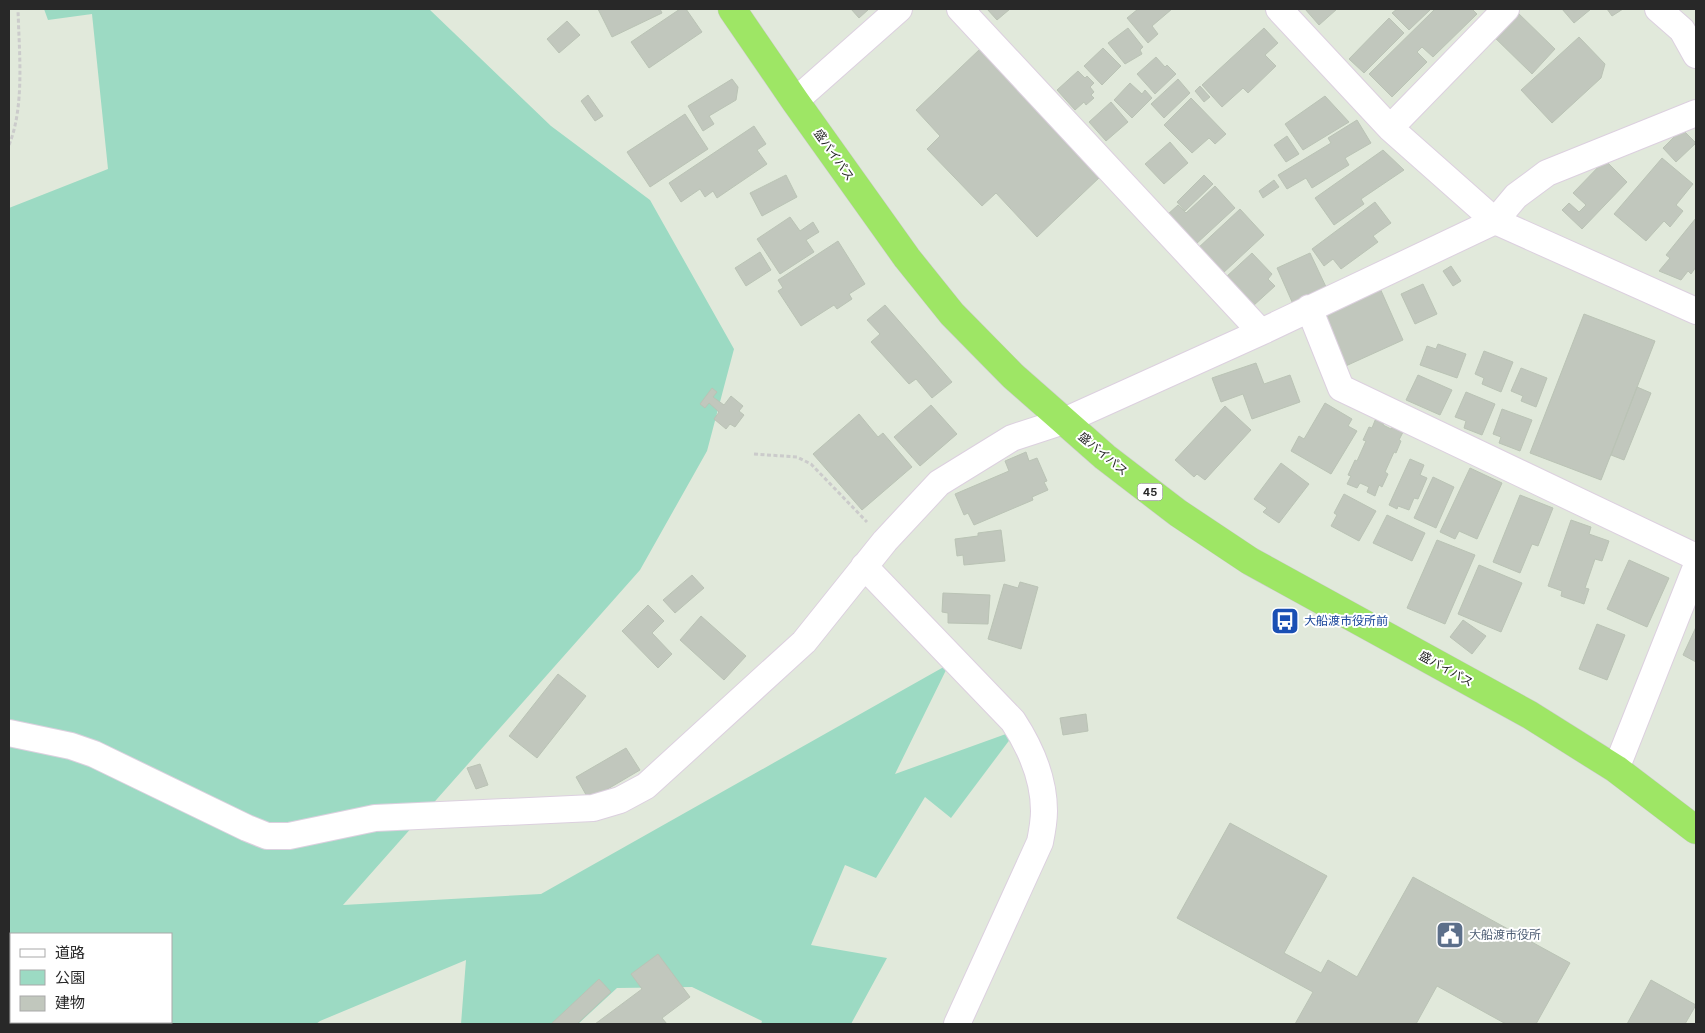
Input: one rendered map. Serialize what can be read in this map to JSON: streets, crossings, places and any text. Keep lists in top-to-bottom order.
{
  "streets": {
    "highway": ["盛バイパス", "45"]
  },
  "places": {
    "bus stop": ["大船渡市役所前"],
    "public building": ["大船渡市役所"]
  },
  "legend": ["道路", "公園", "建物"]
}
